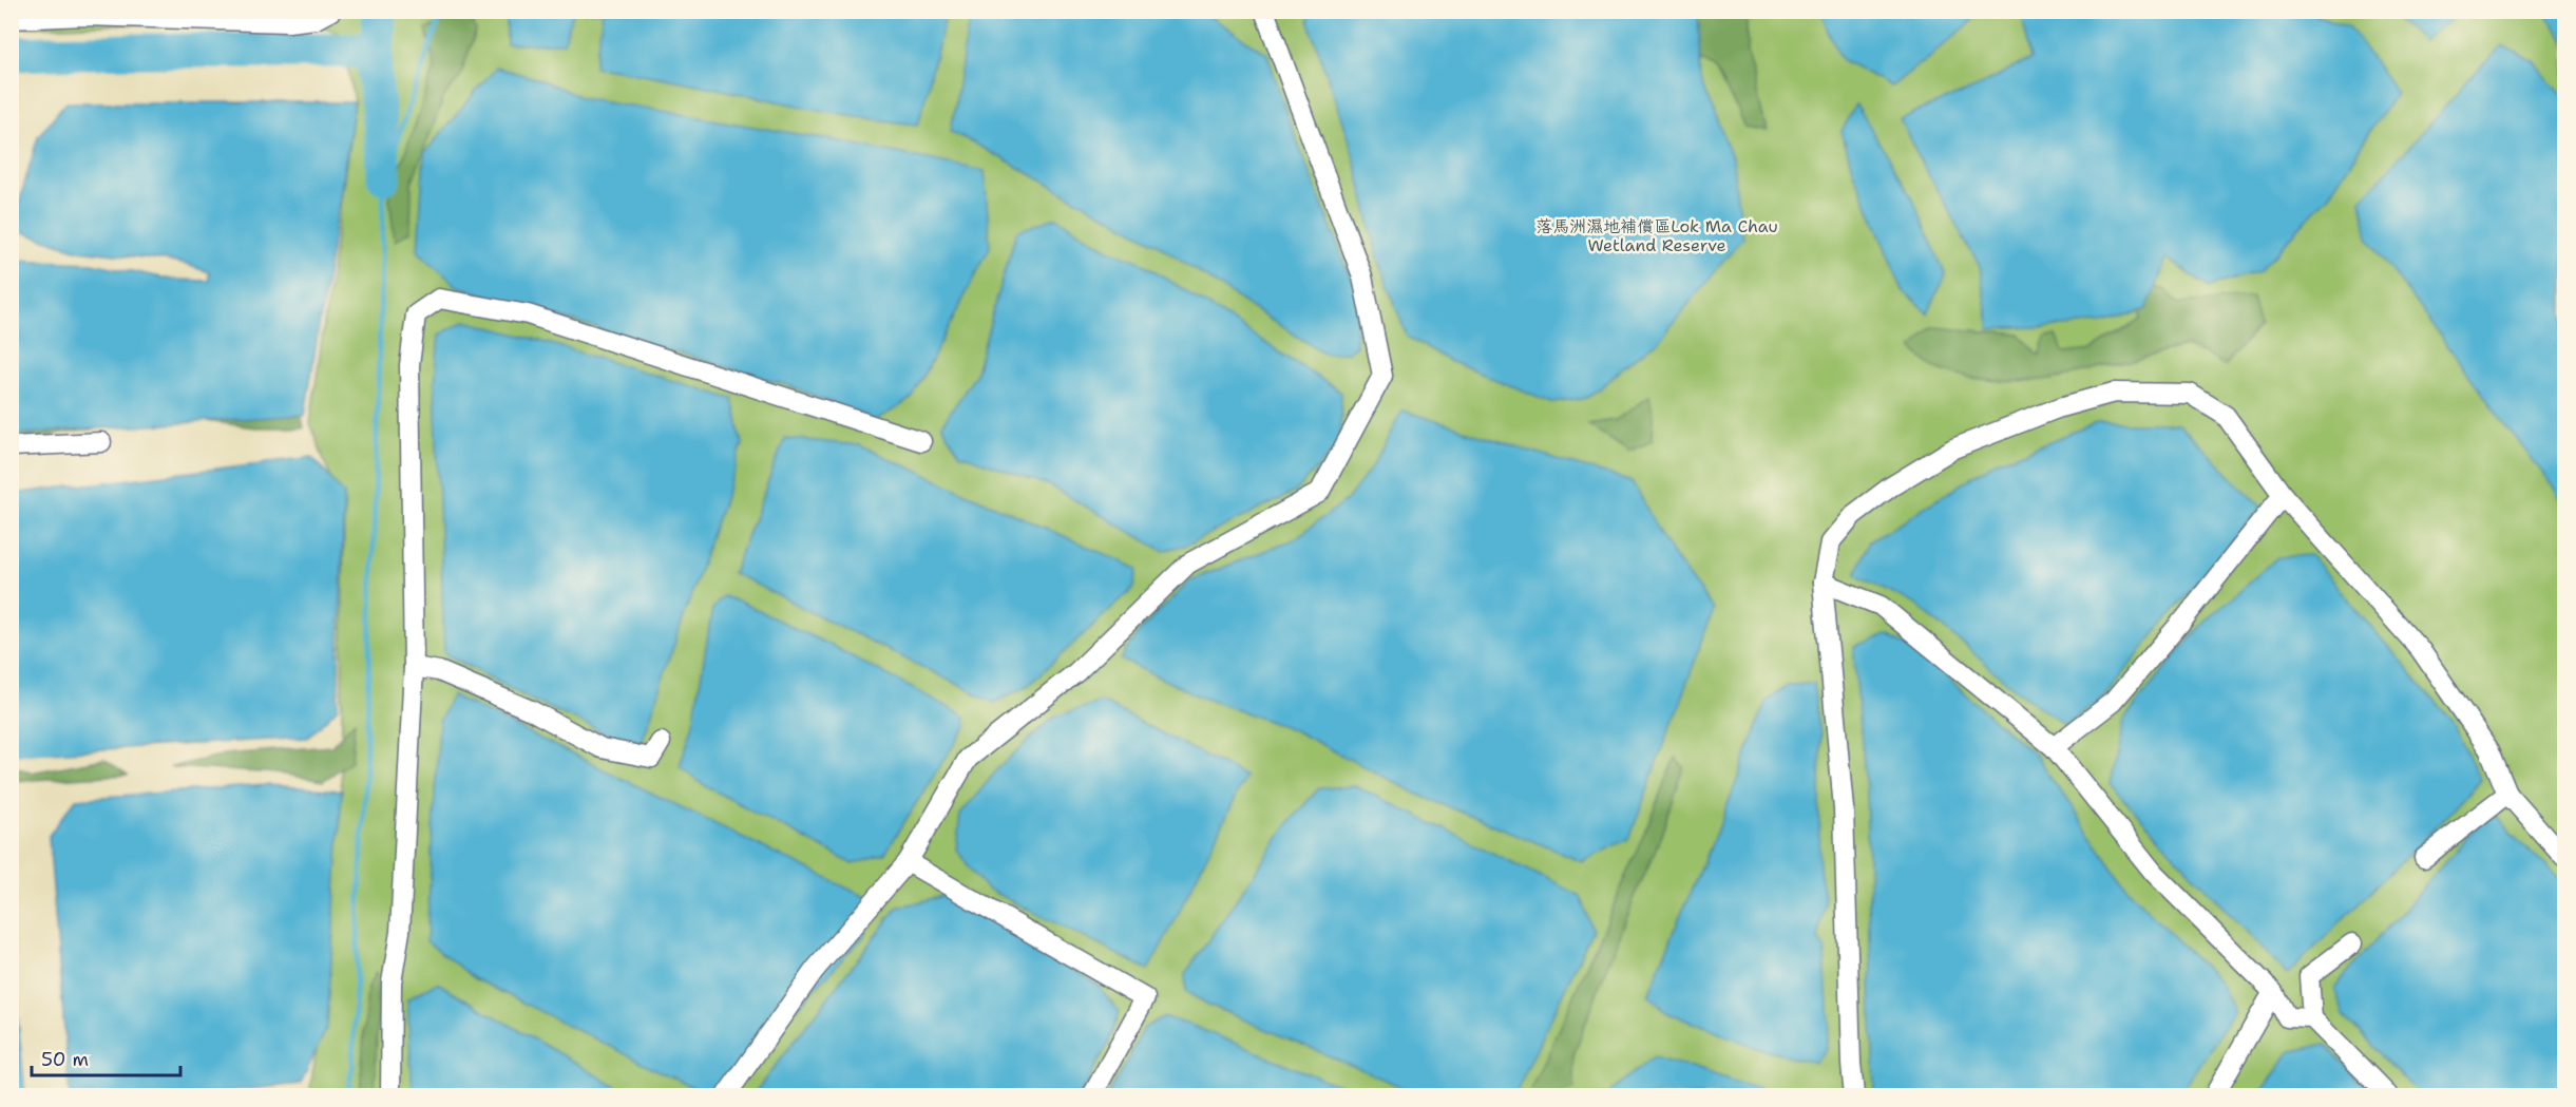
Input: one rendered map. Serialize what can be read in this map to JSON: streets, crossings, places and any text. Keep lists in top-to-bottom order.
{
  "parks": ["落馬洲濕地補償區Lok Ma Chau Wetland Reserve"],
  "scale_bar": "50 m"
}
